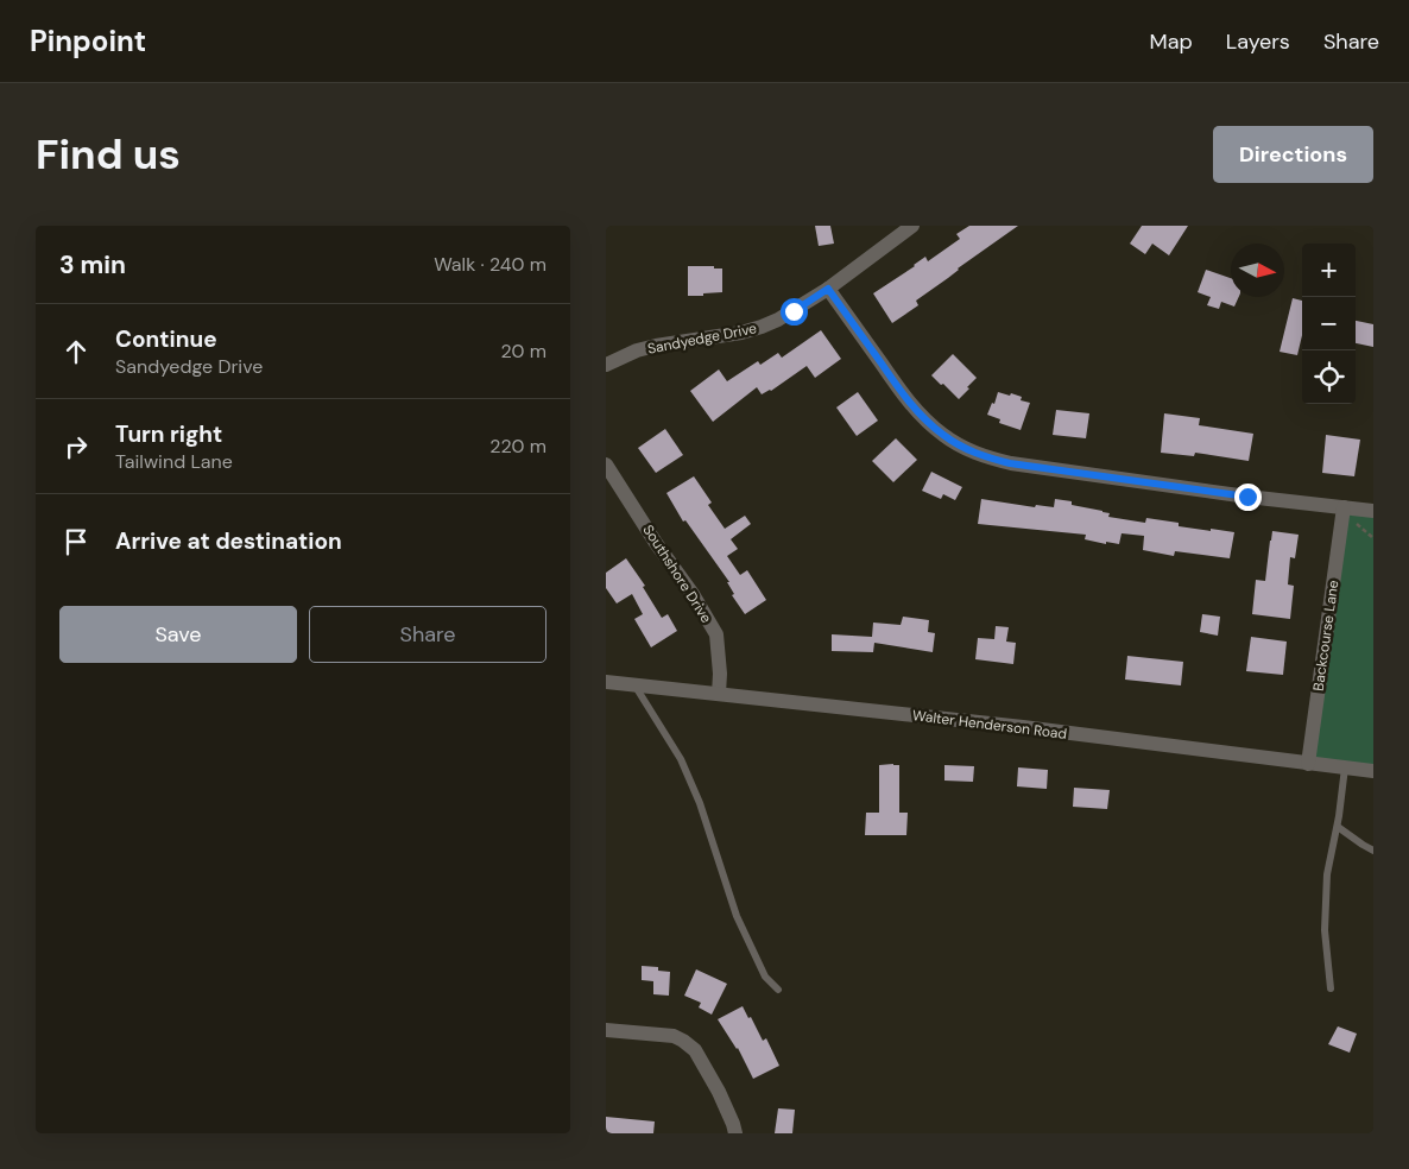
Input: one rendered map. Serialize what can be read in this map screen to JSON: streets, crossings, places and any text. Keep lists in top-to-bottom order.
{
  "streets": {
    "street": [
      "Sandyedge Drive",
      "Southshore Drive",
      "Backcourse Lane",
      "Walter Henderson Road"
    ]
  },
  "crossings": [
    ["Southshore Drive", "Walter Henderson Road"],
    ["Backcourse Lane", "Walter Henderson Road"]
  ],
  "north": "right",
  "page": {
    "header": "Pinpoint",
    "nav": ["Map", "Layers", "Share"],
    "buttons": [
      "Directions",
      ["Save", "Share"]
    ],
    "title": "Find us",
    "heading": ["3 min", "Walk · 240 m"],
    "map_buttons": ["+", "−"],
    "list": [
      ["Continue", "Sandyedge Drive", "20 m"],
      ["Turn right", "Tailwind Lane", "220 m"],
      "Arrive at destination"
    ]
  }
}
